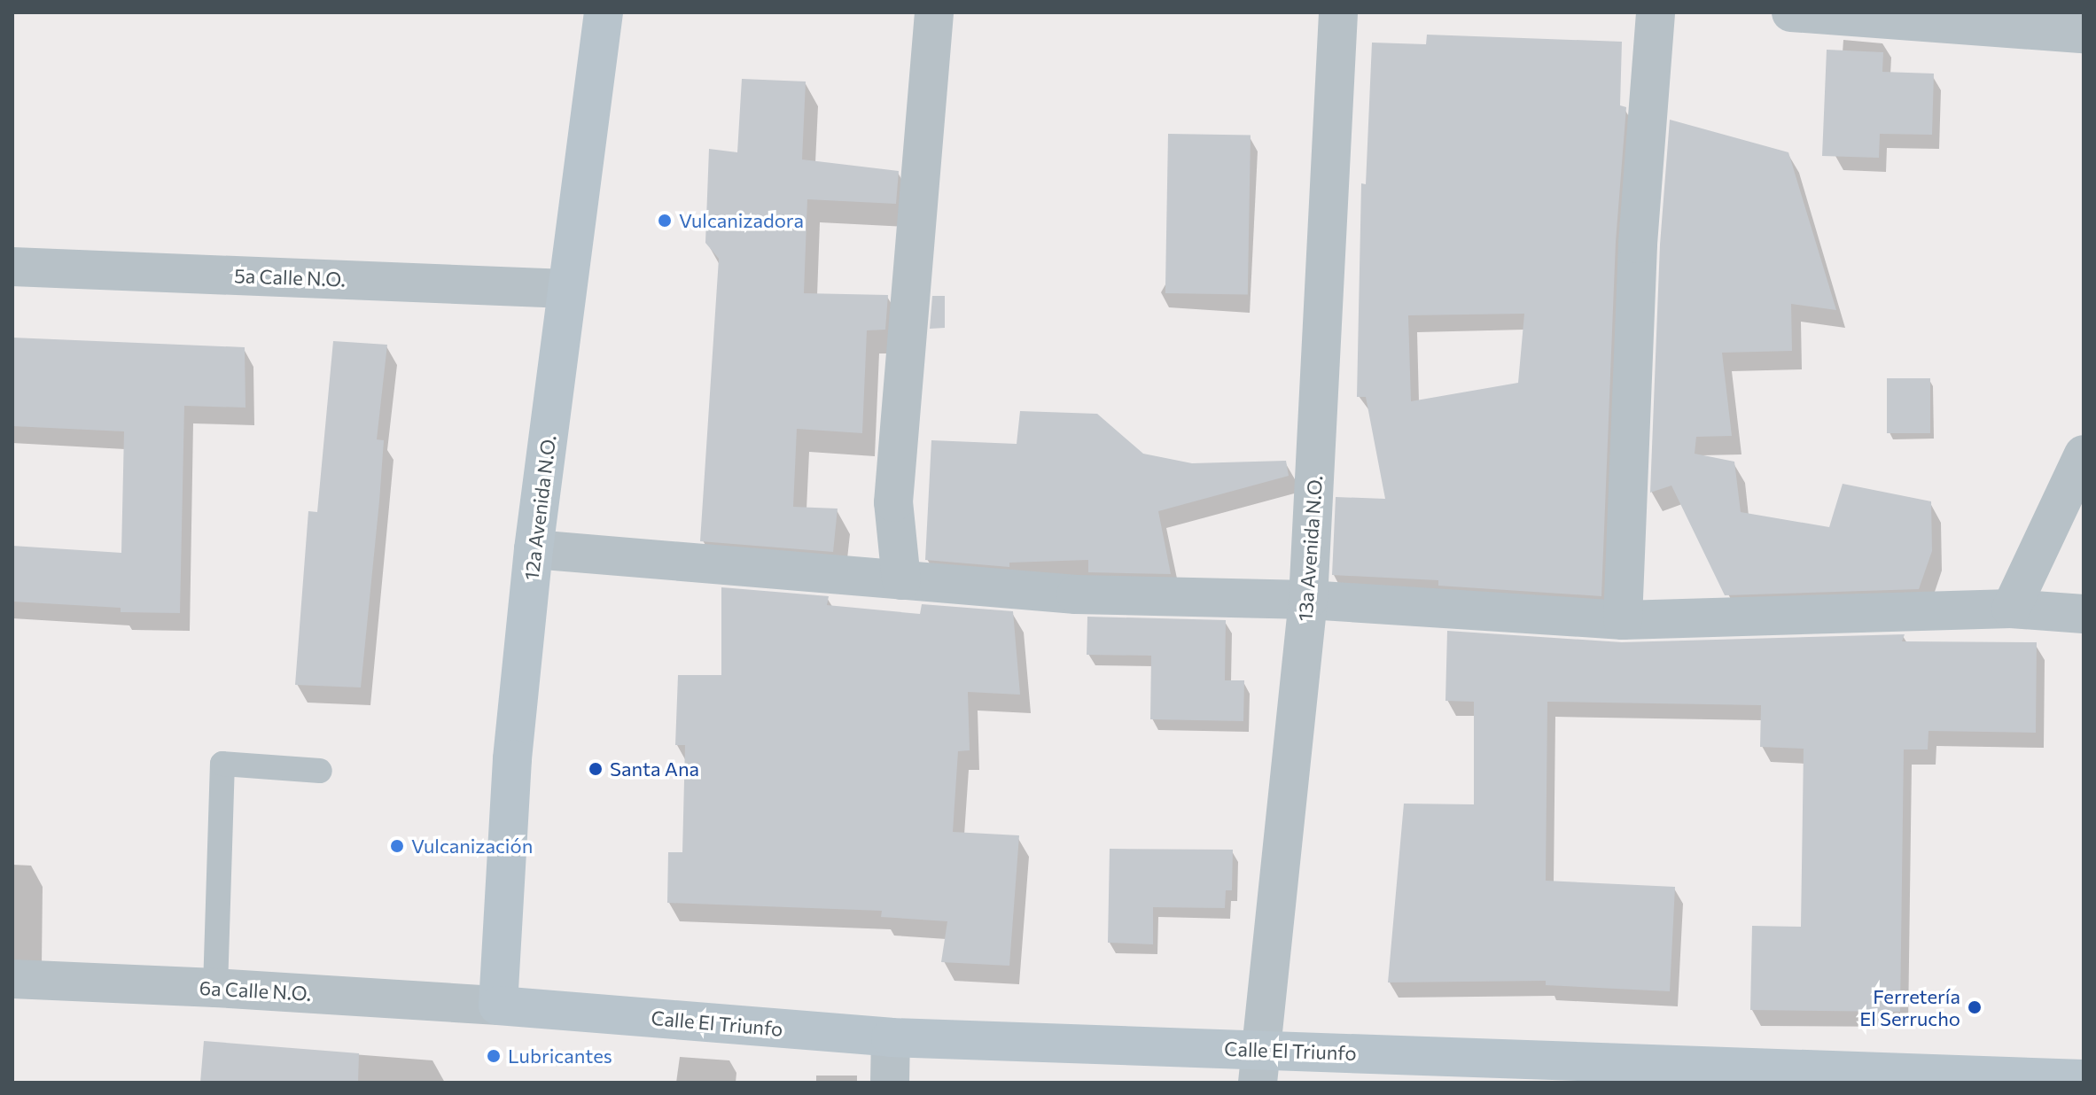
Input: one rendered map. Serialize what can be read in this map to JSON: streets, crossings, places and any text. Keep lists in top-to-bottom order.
{
  "streets": {
    "main road": ["12a Avenida N.O.", "Calle El Triunfo"],
    "street": ["5a Calle N.O.", "13a Avenida N.O.", "6a Calle N.O."]
  },
  "crossings": [
    ["5a Calle N.O.", "12a Avenida N.O."],
    ["12a Avenida N.O.", "6a Calle N.O."],
    ["12a Avenida N.O.", "Calle El Triunfo"],
    ["13a Avenida N.O.", "Calle El Triunfo"],
    ["6a Calle N.O.", "Calle El Triunfo"]
  ],
  "places": [
    "Vulcanizadora",
    "Santa Ana",
    "Vulcanización",
    "Ferretería El Serrucho",
    "Lubricantes"
  ]
}
